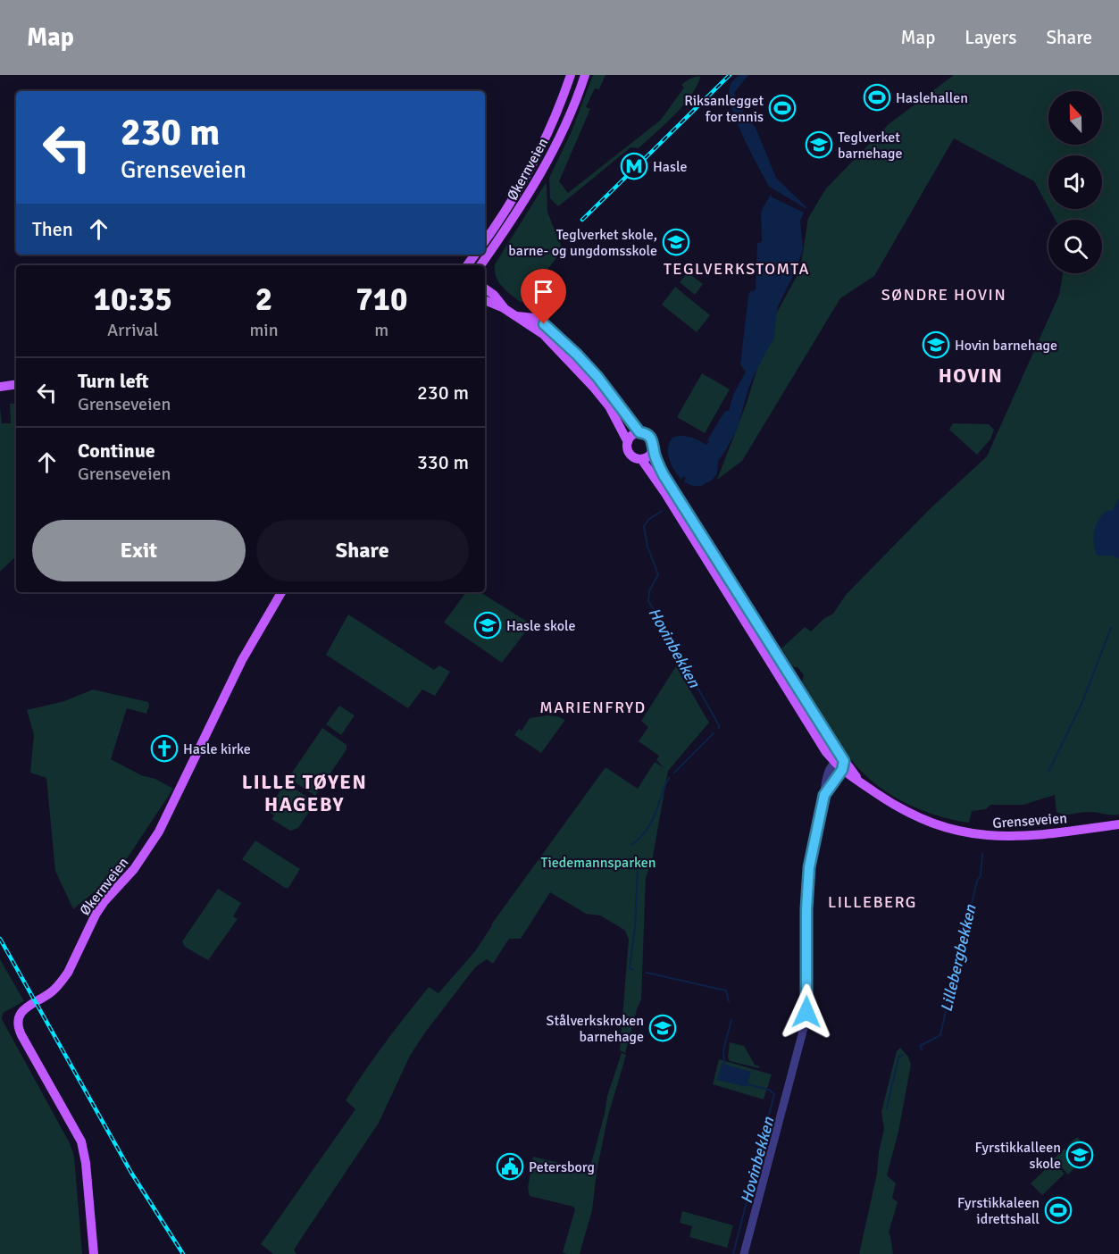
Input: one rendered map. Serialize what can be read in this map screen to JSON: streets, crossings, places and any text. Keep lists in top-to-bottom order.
{
  "streets": {
    "main road": ["Økernveien", "Grenseveien"]
  },
  "districts": [
    "TEGLVERKSTOMTA",
    "SØNDRE HOVIN",
    "HOVIN",
    "MARIENFRYD",
    "LILLE TØYEN HAGEBY",
    "LILLEBERG"
  ],
  "water": ["Hovinbekken", "Lillebergbekken"],
  "parks": ["Tiedemannsparken"],
  "places": {
    "sports": ["Haslehallen", "Riksanlegget for tennis", "Fyrstikkaleen idrettshall"],
    "school or university": [
      "Teglverket barnehage",
      "Teglverket skole, barne- og ungdomsskole",
      "Hovin barnehage",
      "Hasle skole",
      "Stålverkskroken barnehage",
      "Fyrstikkalleen skole"
    ],
    "metro station": ["Hasle"],
    "church": ["Hasle kirke"],
    "public building": ["Petersborg"]
  },
  "north": "top",
  "page": {
    "header": "Map",
    "nav": ["Map", "Layers", "Share"],
    "turn": ["230 m", "Grenseveien"],
    "then": "Then",
    "eta": [
      "10:35",
      "Arrival",
      "2",
      "min",
      "710",
      "m"
    ],
    "list": [
      {
        "name": "Turn left",
        "note": "Grenseveien",
        "value": "230 m"
      },
      {
        "name": "Continue",
        "note": "Grenseveien",
        "value": "330 m"
      }
    ],
    "buttons": ["Exit", "Share"]
  }
}
